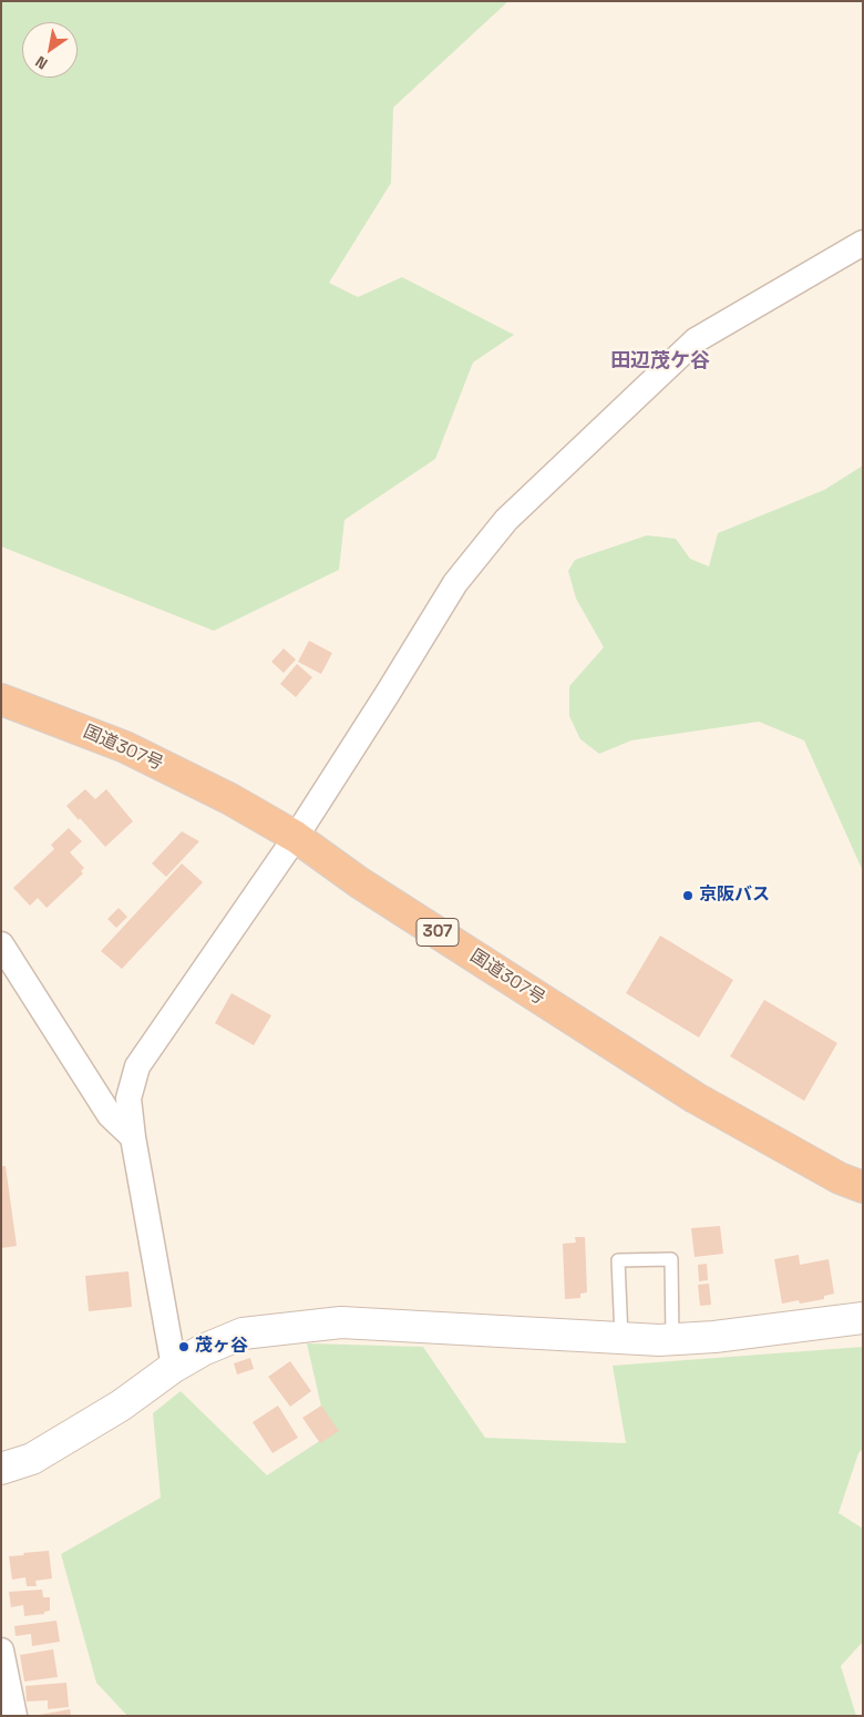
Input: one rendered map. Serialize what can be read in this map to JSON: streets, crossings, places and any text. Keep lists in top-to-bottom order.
{
  "streets": {
    "highway": ["国道307号", "307"]
  },
  "districts": ["田辺茂ケ谷"],
  "places": ["京阪バス", "茂ヶ谷"],
  "north": "bottom left"
}
